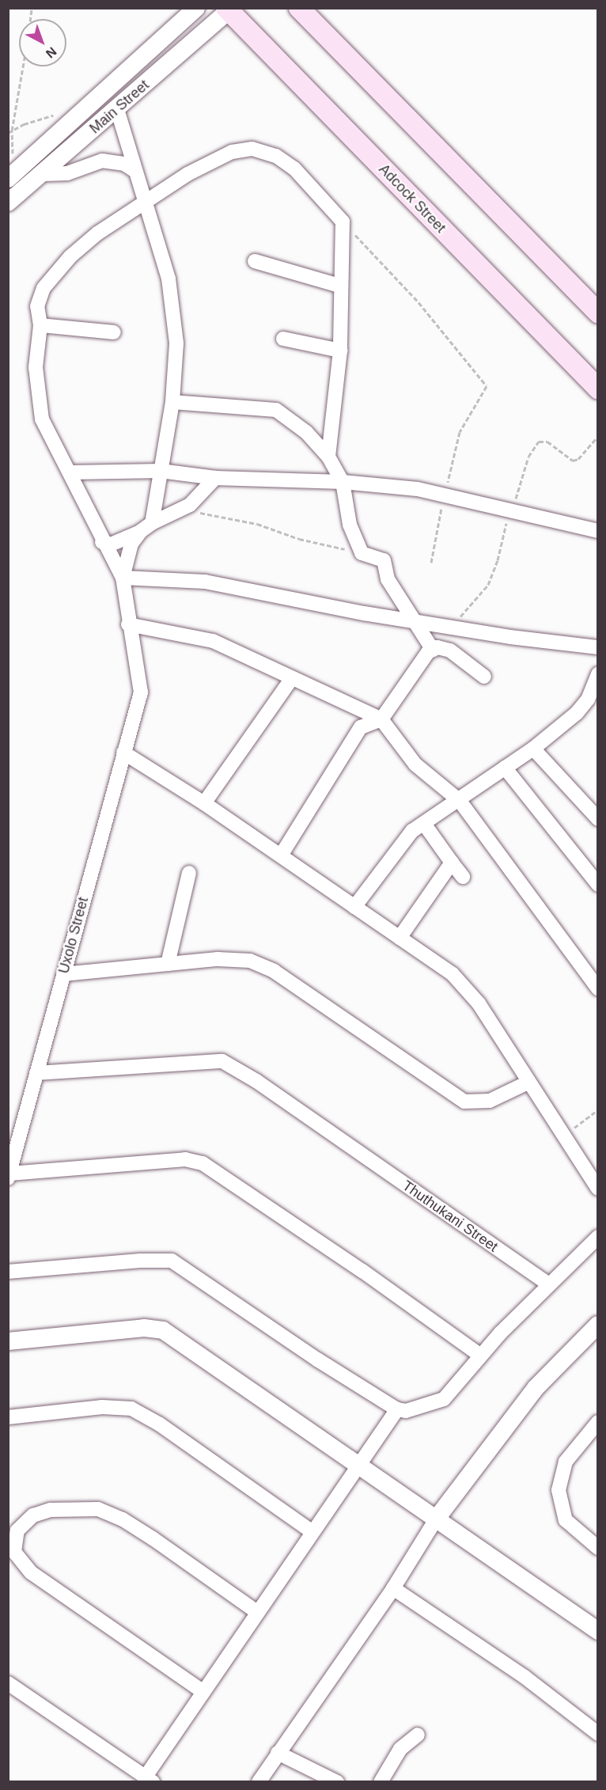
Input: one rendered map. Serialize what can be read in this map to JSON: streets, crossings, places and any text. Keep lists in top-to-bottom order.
{
  "streets": {
    "main road": ["Adcock Street"],
    "street": ["Main Street", "Uxolo Street", "Thuthukani Street"]
  },
  "crossings": [
    ["Main Street", "Adcock Street"],
    ["Uxolo Street", "Thuthukani Street"]
  ],
  "north": "bottom right"
}
